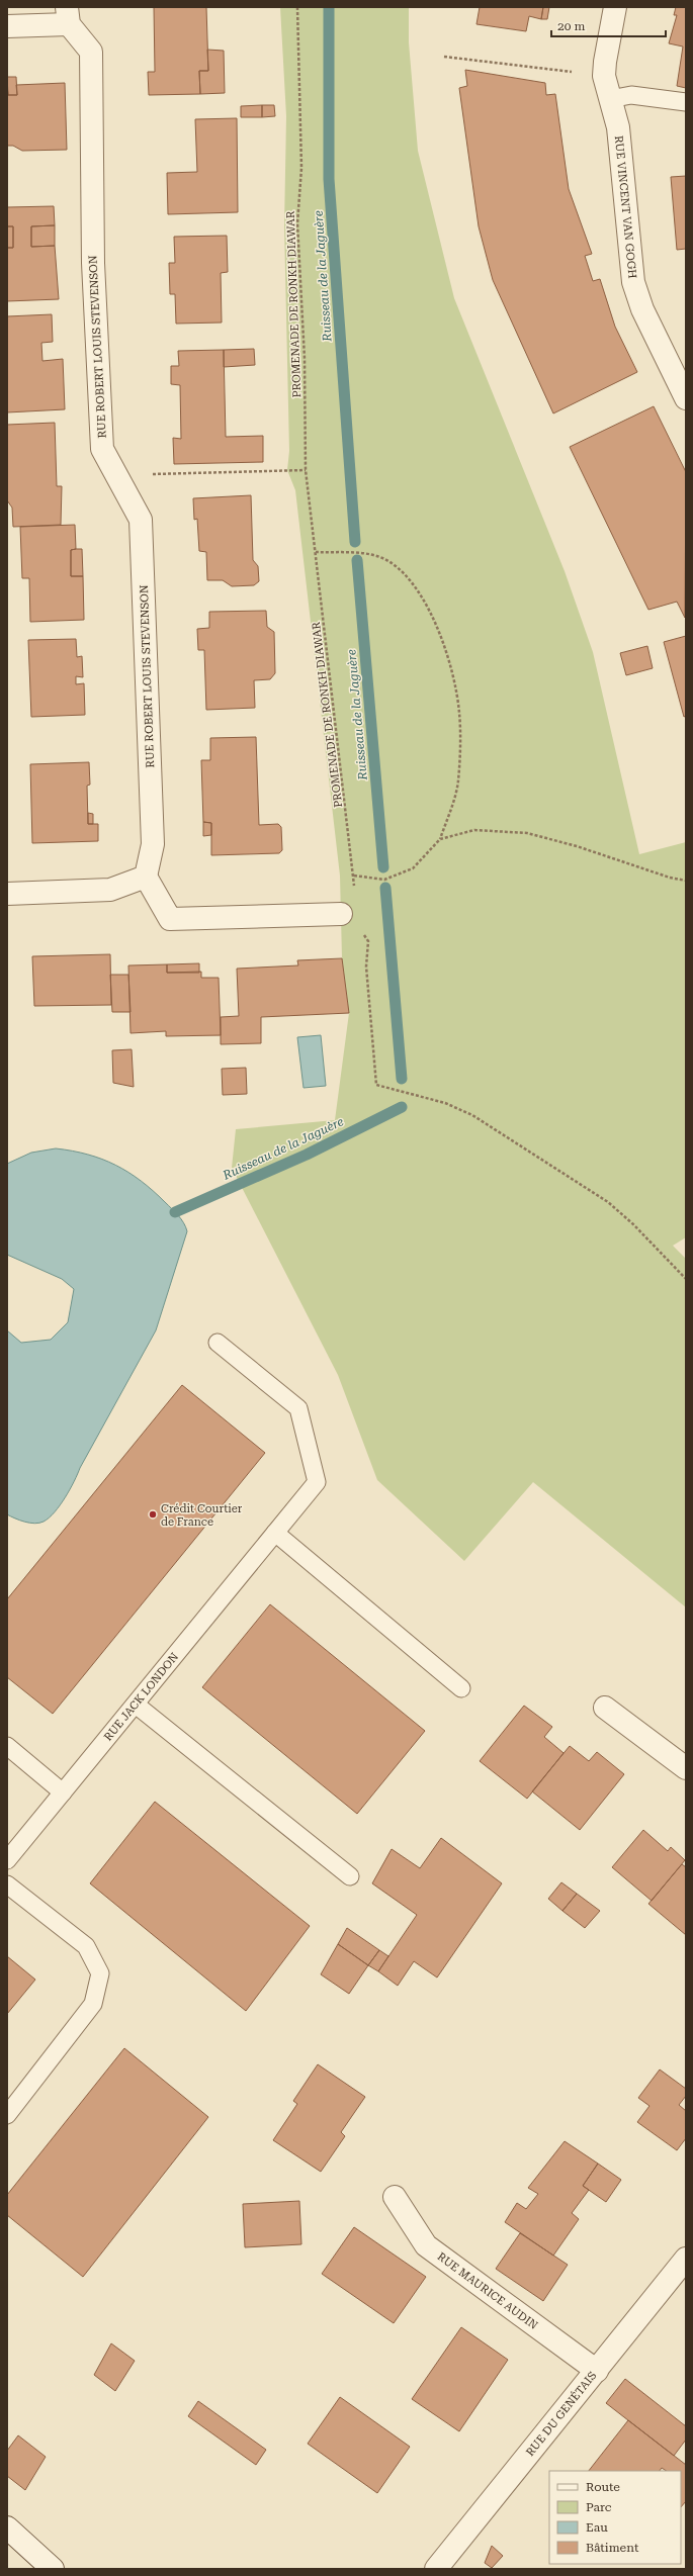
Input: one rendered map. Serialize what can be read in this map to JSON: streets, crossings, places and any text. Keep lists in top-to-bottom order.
{
  "streets": {
    "street": [
      "RUE VINCENT VAN GOGH",
      "RUE ROBERT LOUIS STEVENSON",
      "RUE MAURICE AUDIN",
      "RUE DU GENÉTAIS"
    ],
    "lane": ["RUE JACK LONDON"],
    "path": ["PROMENADE DE RONKH DIAWAR"]
  },
  "crossings": [
    ["RUE MAURICE AUDIN", "RUE DU GENÉTAIS"]
  ],
  "water": ["Ruisseau de la Jaguère"],
  "places": ["Crédit Courtier de France"],
  "legend": [
    "Route",
    "Parc",
    "Eau",
    "Bâtiment"
  ],
  "scale_bar": "20 m"
}
